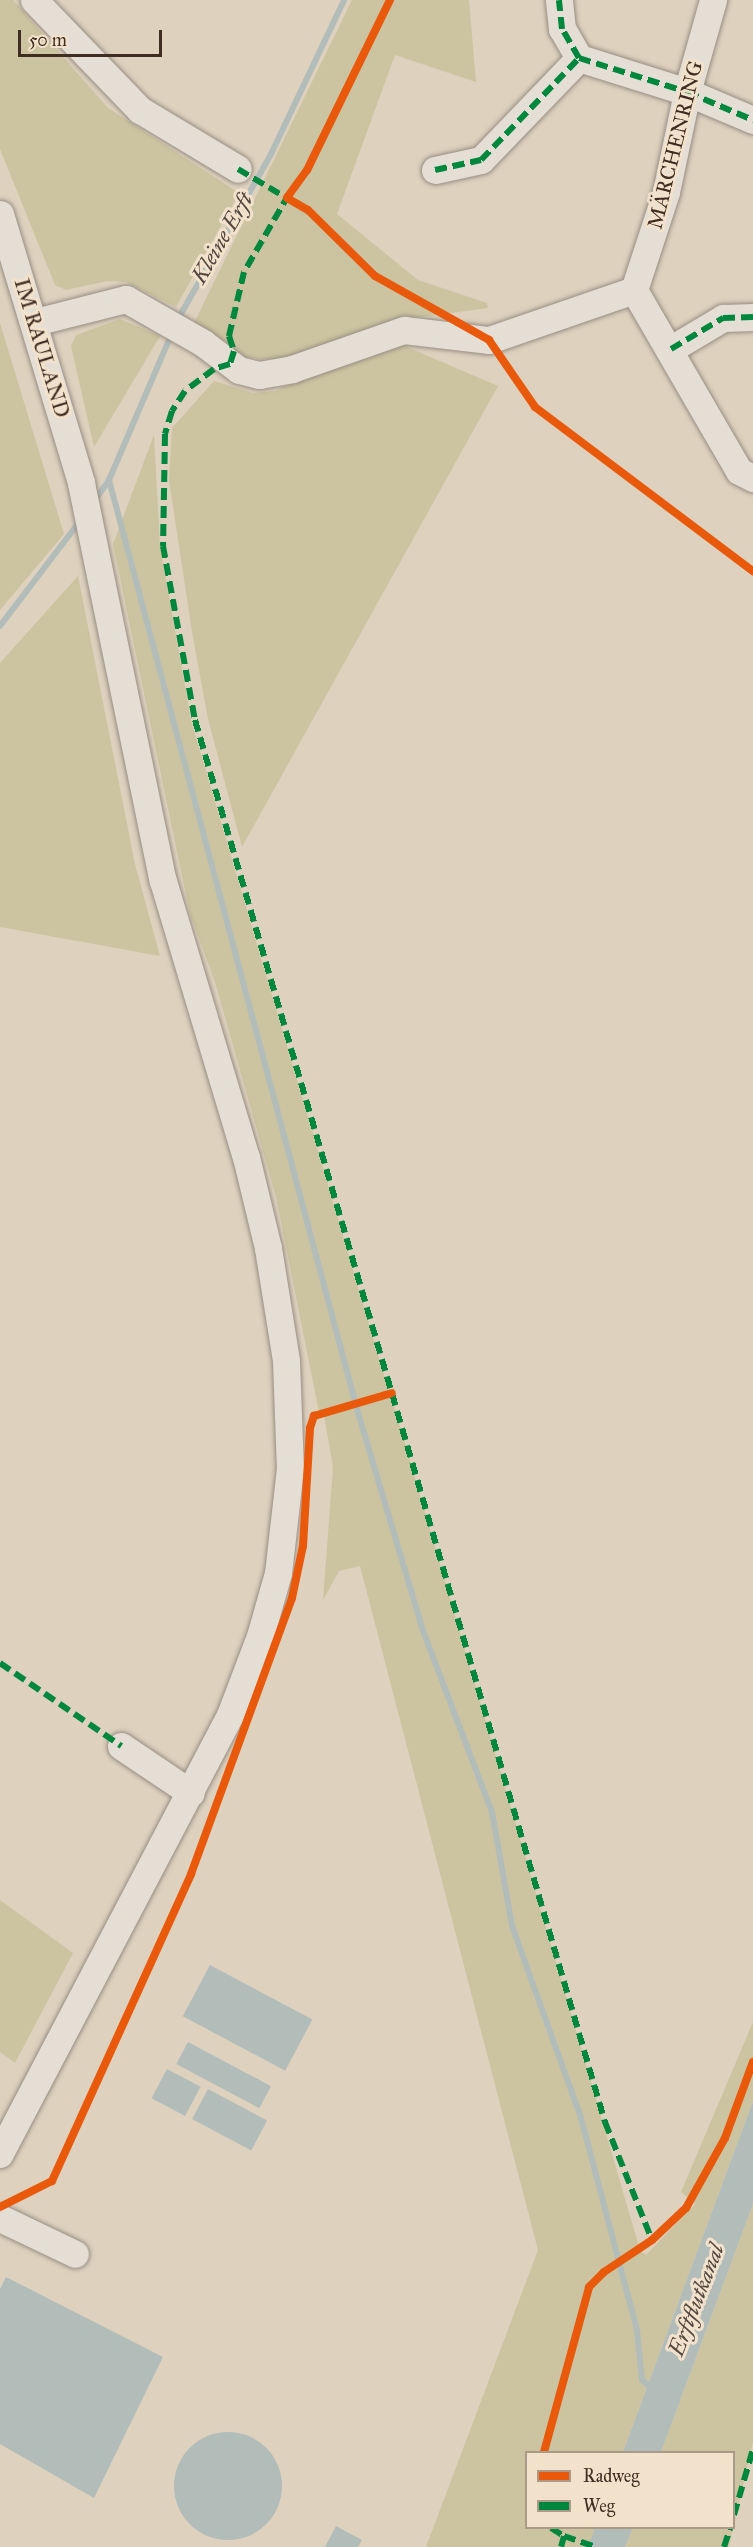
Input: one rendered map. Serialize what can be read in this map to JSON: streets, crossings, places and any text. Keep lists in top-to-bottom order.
{
  "streets": {
    "street": ["MÄRCHENRING", "IM RAULAND"]
  },
  "water": ["Kleine Erft", "Erftflutkanal"],
  "legend": ["Radweg", "Weg"],
  "scale_bar": "50 m"
}
